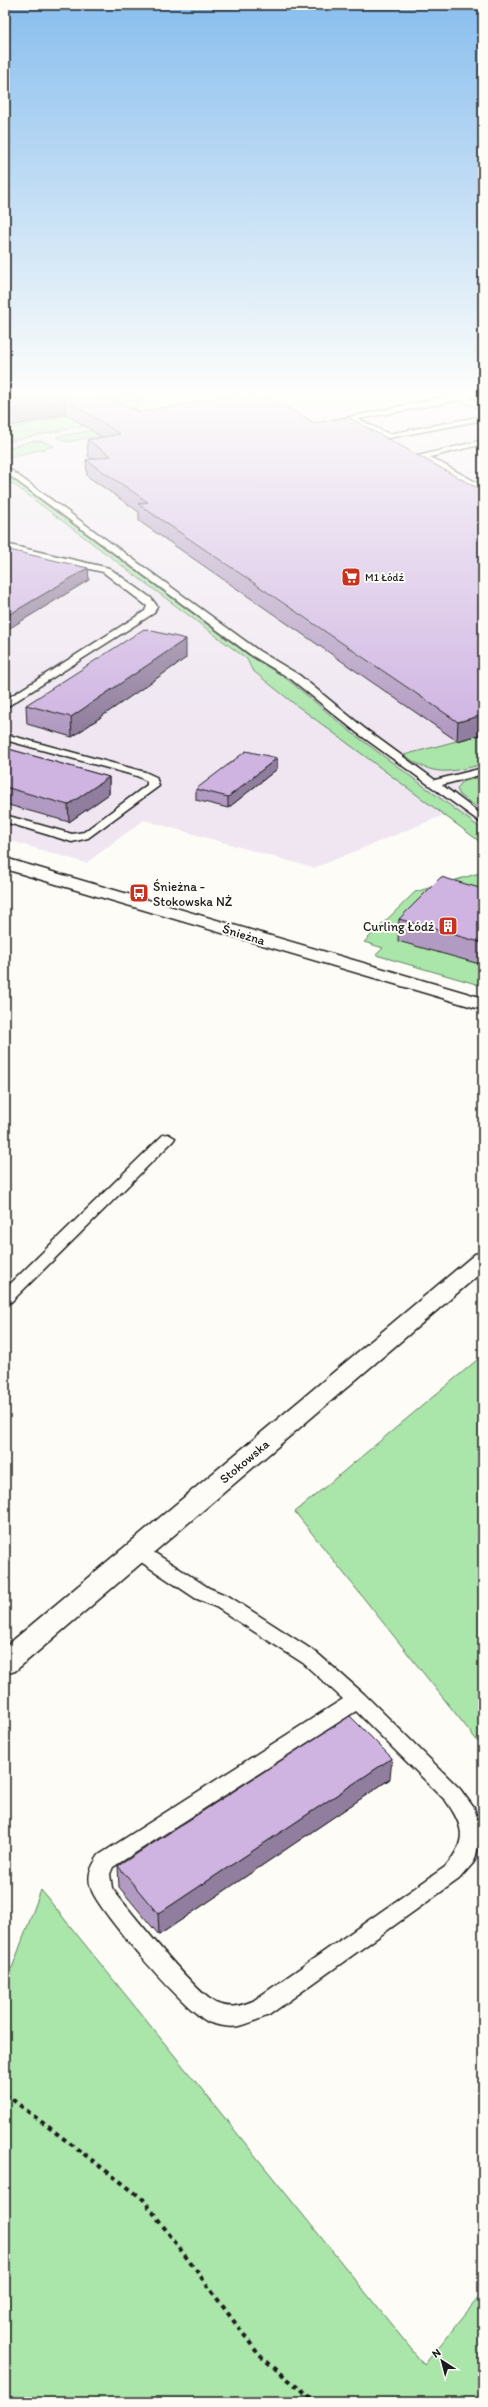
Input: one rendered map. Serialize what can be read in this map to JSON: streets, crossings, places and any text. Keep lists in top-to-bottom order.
{
  "streets": {
    "street": ["Śnieżna", "Stokowska"]
  },
  "places": {
    "supermarket": ["M1 Łódź"],
    "bus stop": ["Śnieżna - Stokowska NŻ"],
    "building": ["Curling Łódź"]
  },
  "north": "top left"
}
